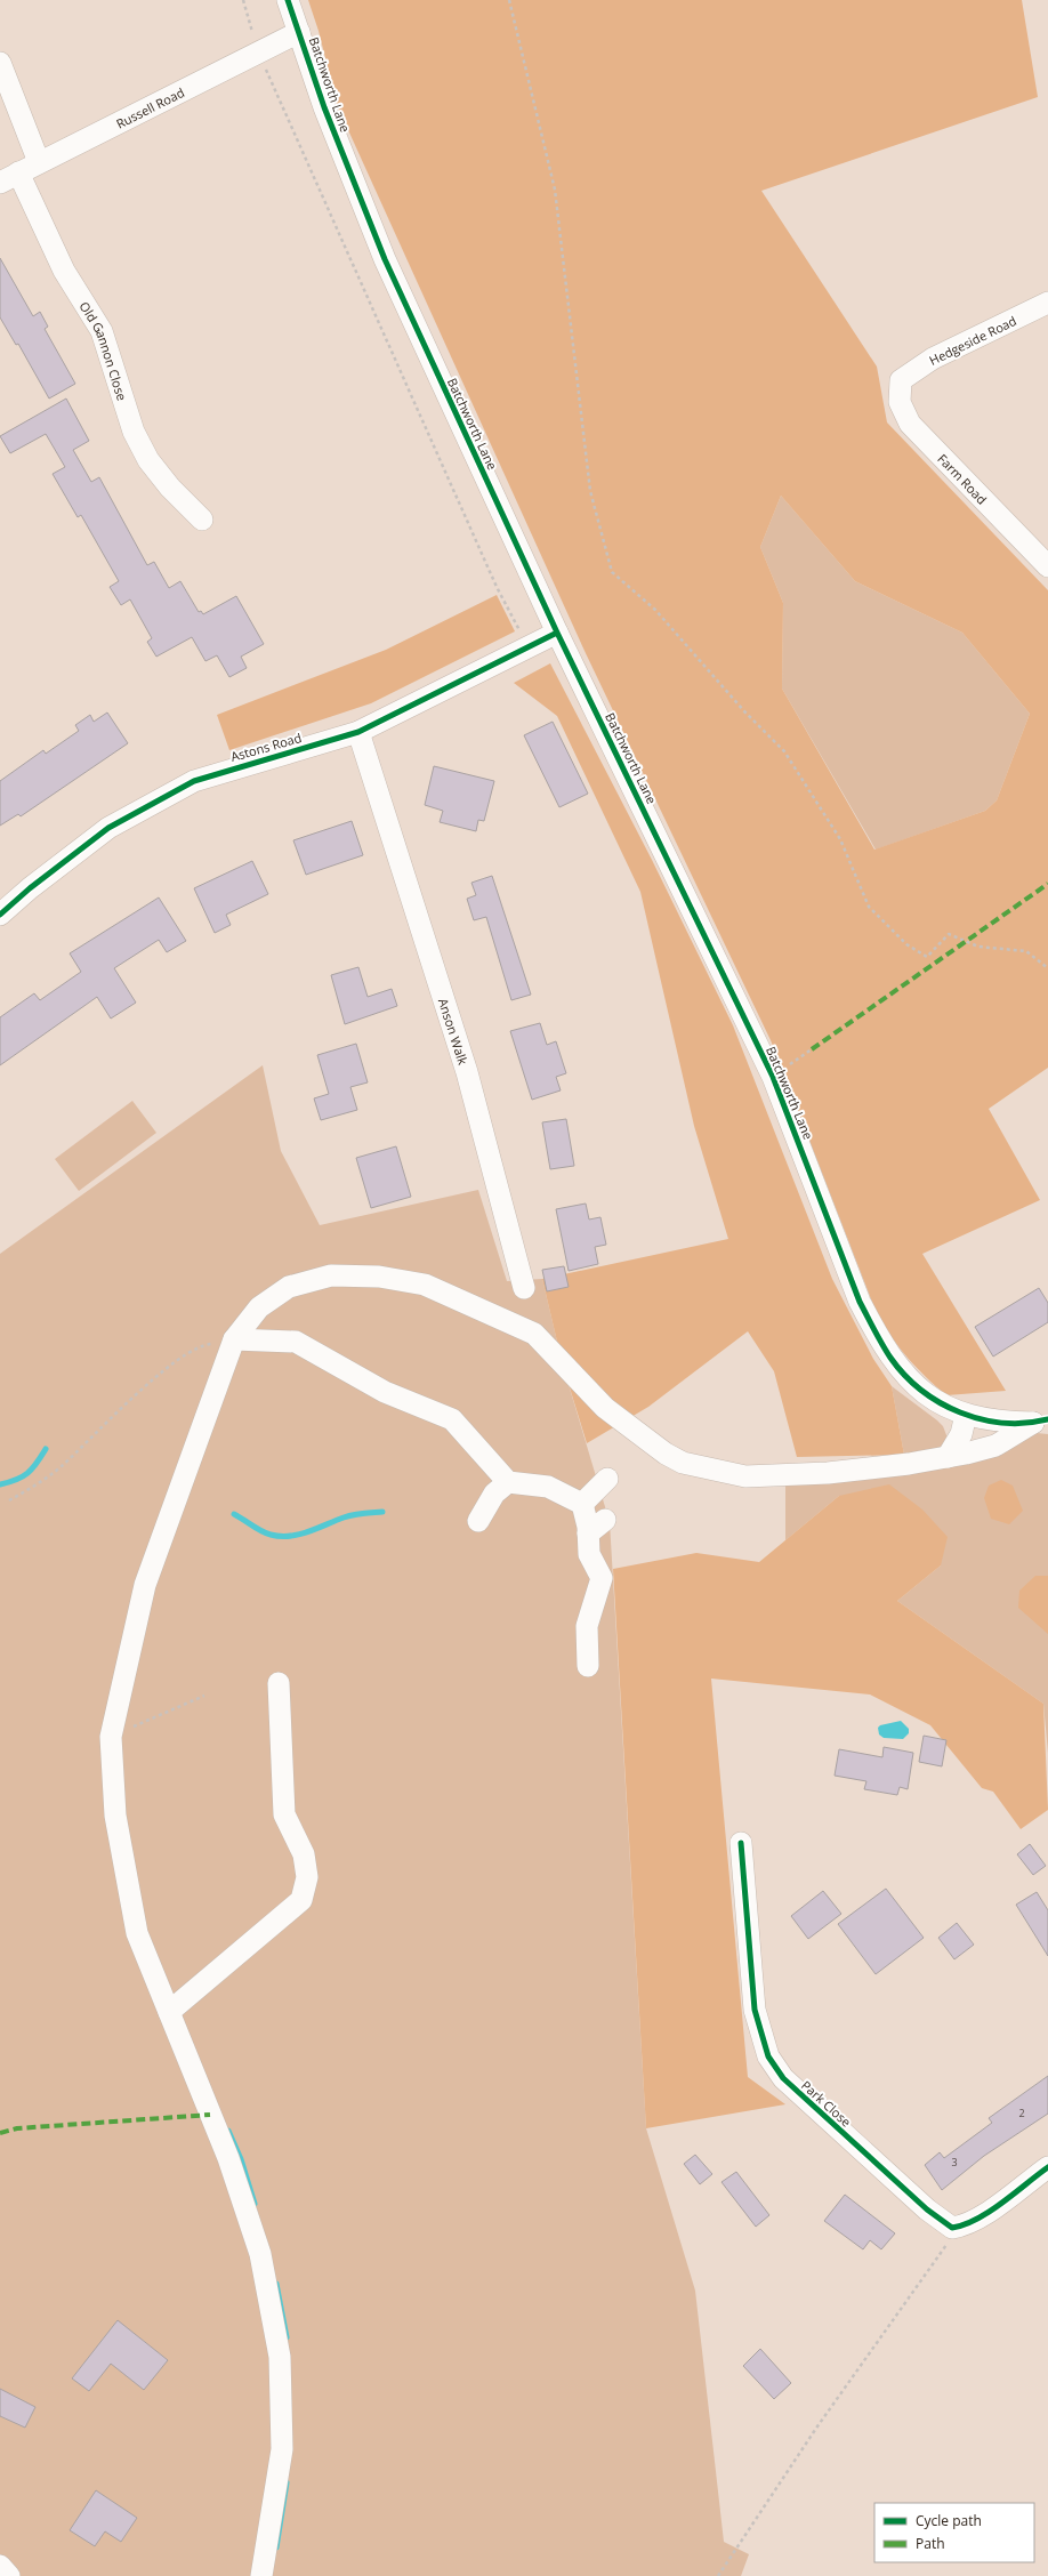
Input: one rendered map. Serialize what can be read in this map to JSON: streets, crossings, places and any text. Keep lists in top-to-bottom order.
{
  "streets": {
    "street": [
      "Batchworth Lane",
      "Russell Road",
      "Hedgeside Road",
      "Old Gannon Close",
      "Farm Road",
      "Astons Road",
      "Anson Walk",
      "Park Close"
    ]
  },
  "crossings": [
    ["Batchworth Lane", "Russell Road"],
    ["Batchworth Lane", "Astons Road"],
    ["Russell Road", "Old Gannon Close"],
    ["Hedgeside Road", "Farm Road"],
    ["Astons Road", "Anson Walk"]
  ],
  "house_numbers": ["2", "3"],
  "legend": ["Cycle path", "Path"]
}
